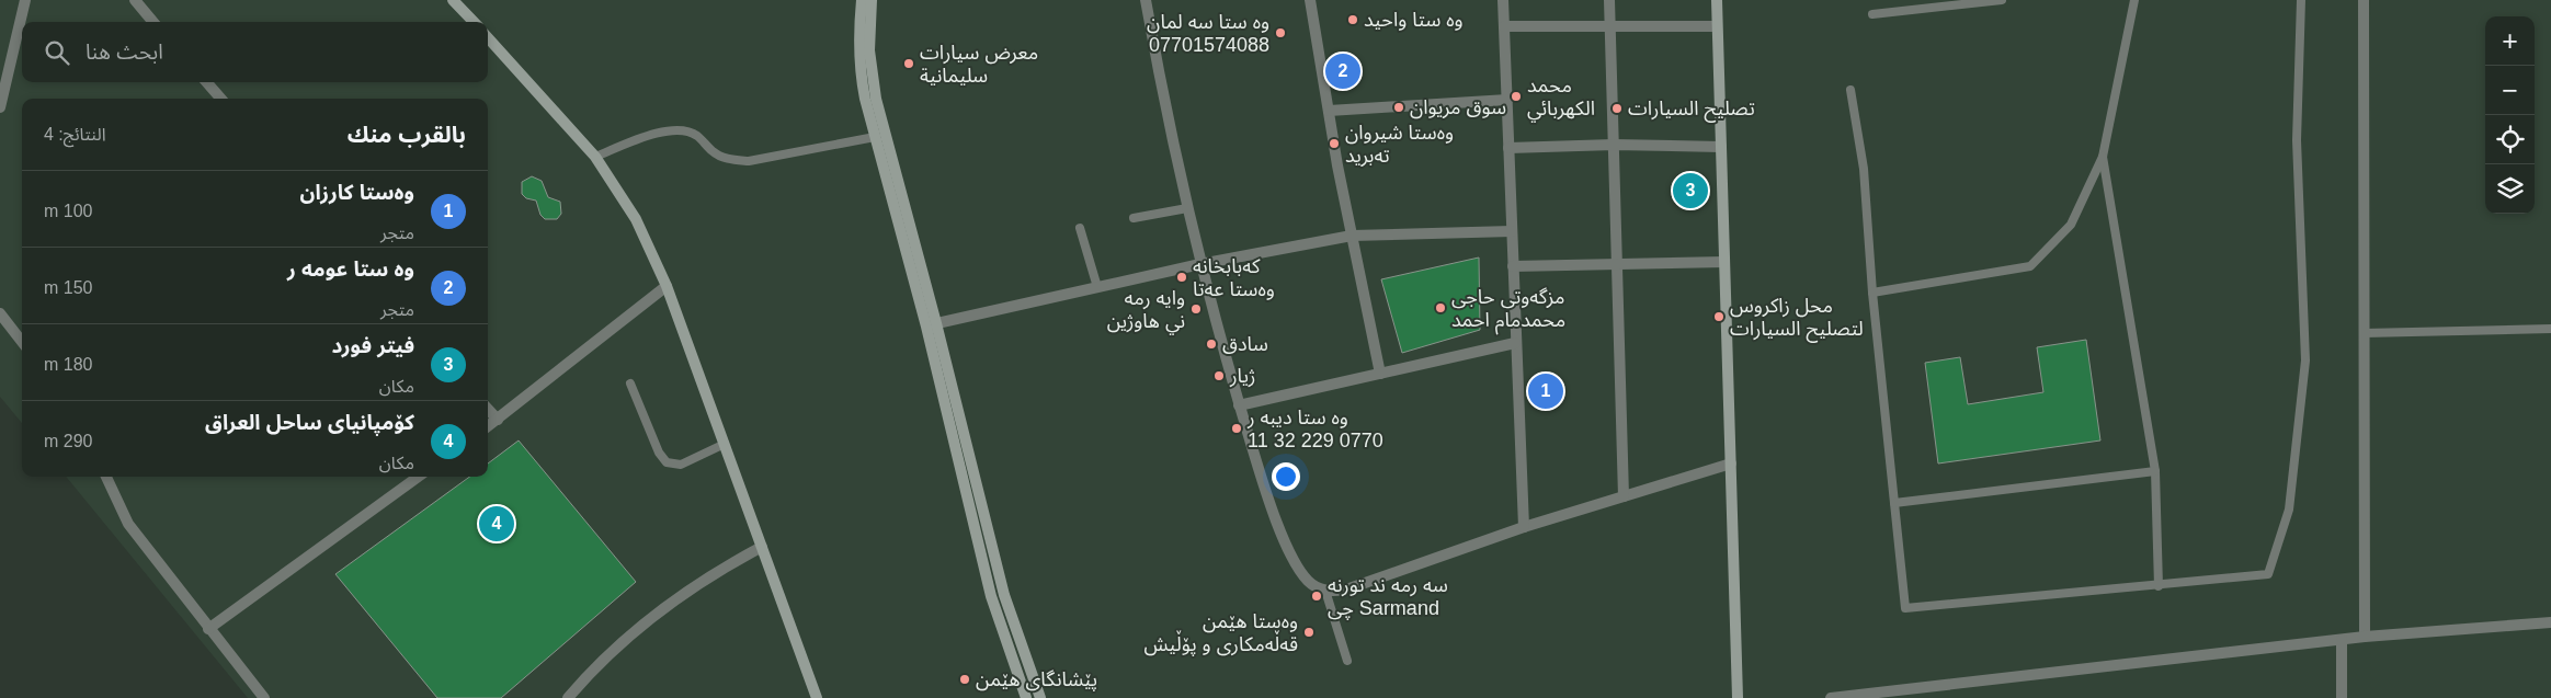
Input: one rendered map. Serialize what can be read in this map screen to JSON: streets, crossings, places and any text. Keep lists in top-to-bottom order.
{
  "places": [
    "وه ستا واحید",
    "وه ستا سه لمان 07701574088",
    "معرض سيارات سليمانية",
    "محمد الكهربائي",
    "سوق مریوان",
    "تصليح السيارات",
    "وەستا شیروان تەبرید",
    "کەبابخانە وەستا عەتا",
    "مزگەوتی حاجی محمدمام احمد",
    "وايه رمه ني هاوژين",
    "محل زاكروس لتصليح السيارات",
    "سادق",
    "ژیار",
    "وه ستا دیبه ر 11 32 229 0770",
    "سه رمه ند تورنه چی Sarmand",
    "وەستا هێمن قەڵەمکاری و پۆڵیش",
    "پێشانگای هێمن"
  ],
  "page": {
    "map_buttons": ["+", "−"],
    "search": "ابحث هنا",
    "pins": [
      "2",
      "3",
      "1",
      "4"
    ],
    "heading": ["بالقرب منك", "النتائج: 4"],
    "list": [
      {
        "mark": "1",
        "name": "وەستا کارزان",
        "note": "متجر",
        "value": "100 m"
      },
      {
        "mark": "2",
        "name": "وه ستا عومه ر",
        "note": "متجر",
        "value": "150 m"
      },
      {
        "mark": "3",
        "name": "فيتر فورد",
        "note": "مكان",
        "value": "180 m"
      },
      {
        "mark": "4",
        "name": "کۆمپانیای ساحل العراق",
        "note": "مكان",
        "value": "290 m"
      }
    ]
  }
}
